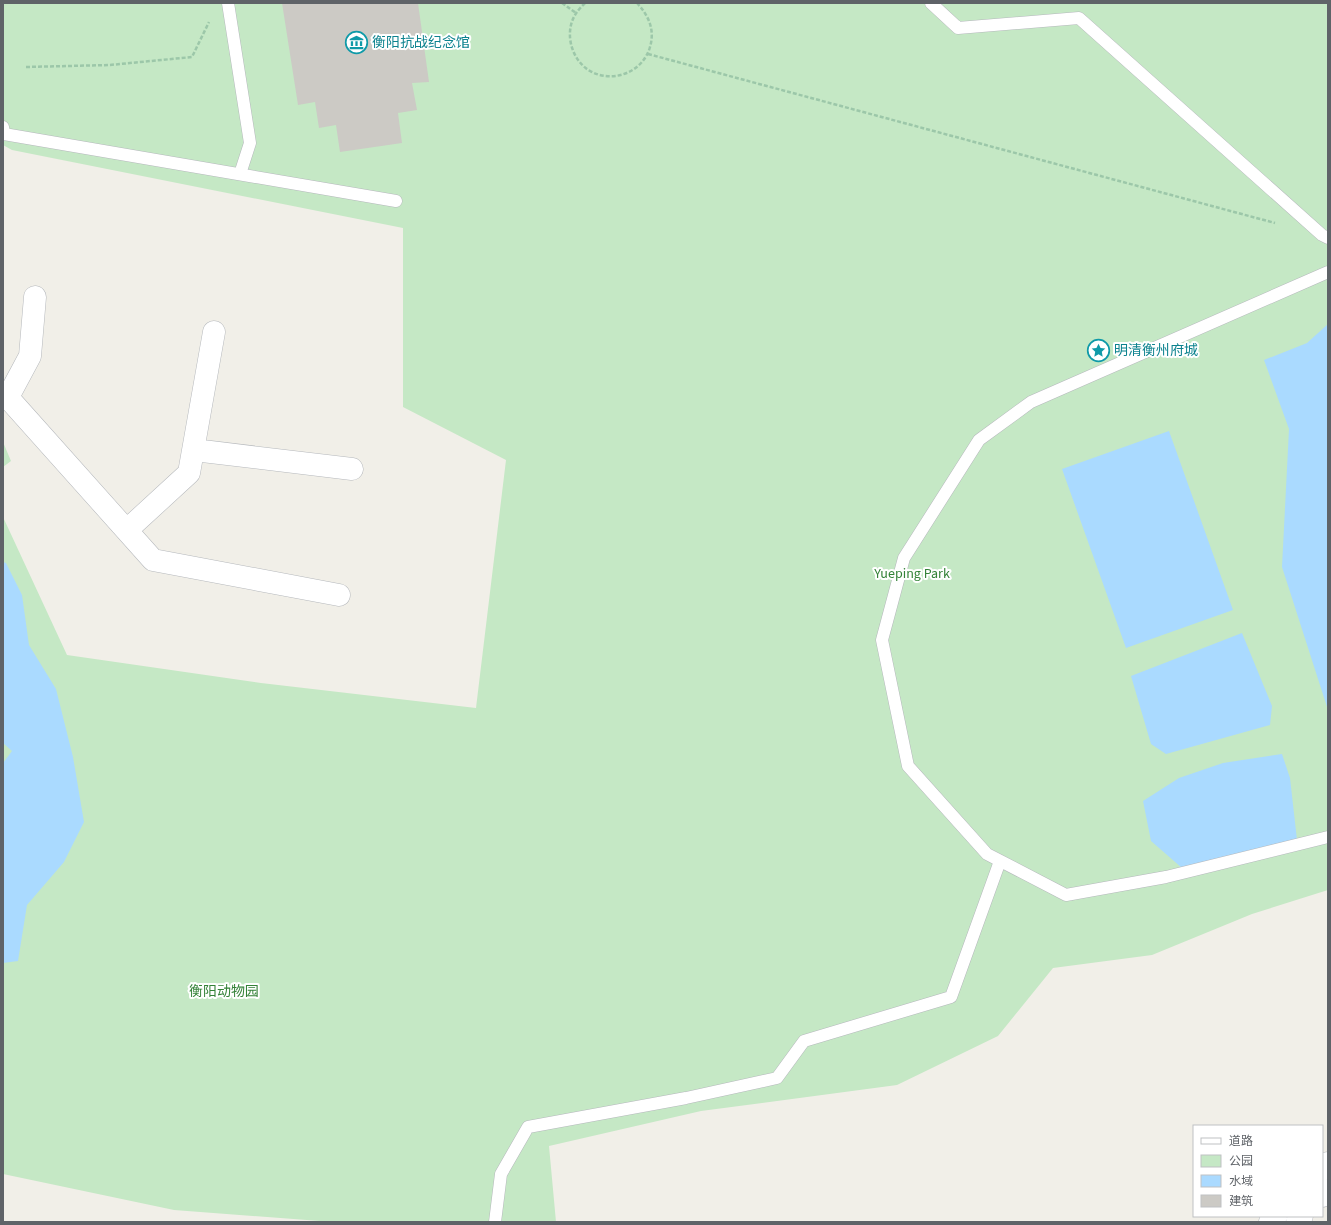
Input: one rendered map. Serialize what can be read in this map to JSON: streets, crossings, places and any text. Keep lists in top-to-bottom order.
{
  "parks": ["Yueping Park", "衡阳动物园"],
  "places": {
    "museum": ["衡阳抗战纪念馆"],
    "place": ["明清衡州府城"]
  },
  "legend": [
    "道路",
    "公园",
    "水域",
    "建筑"
  ]
}
